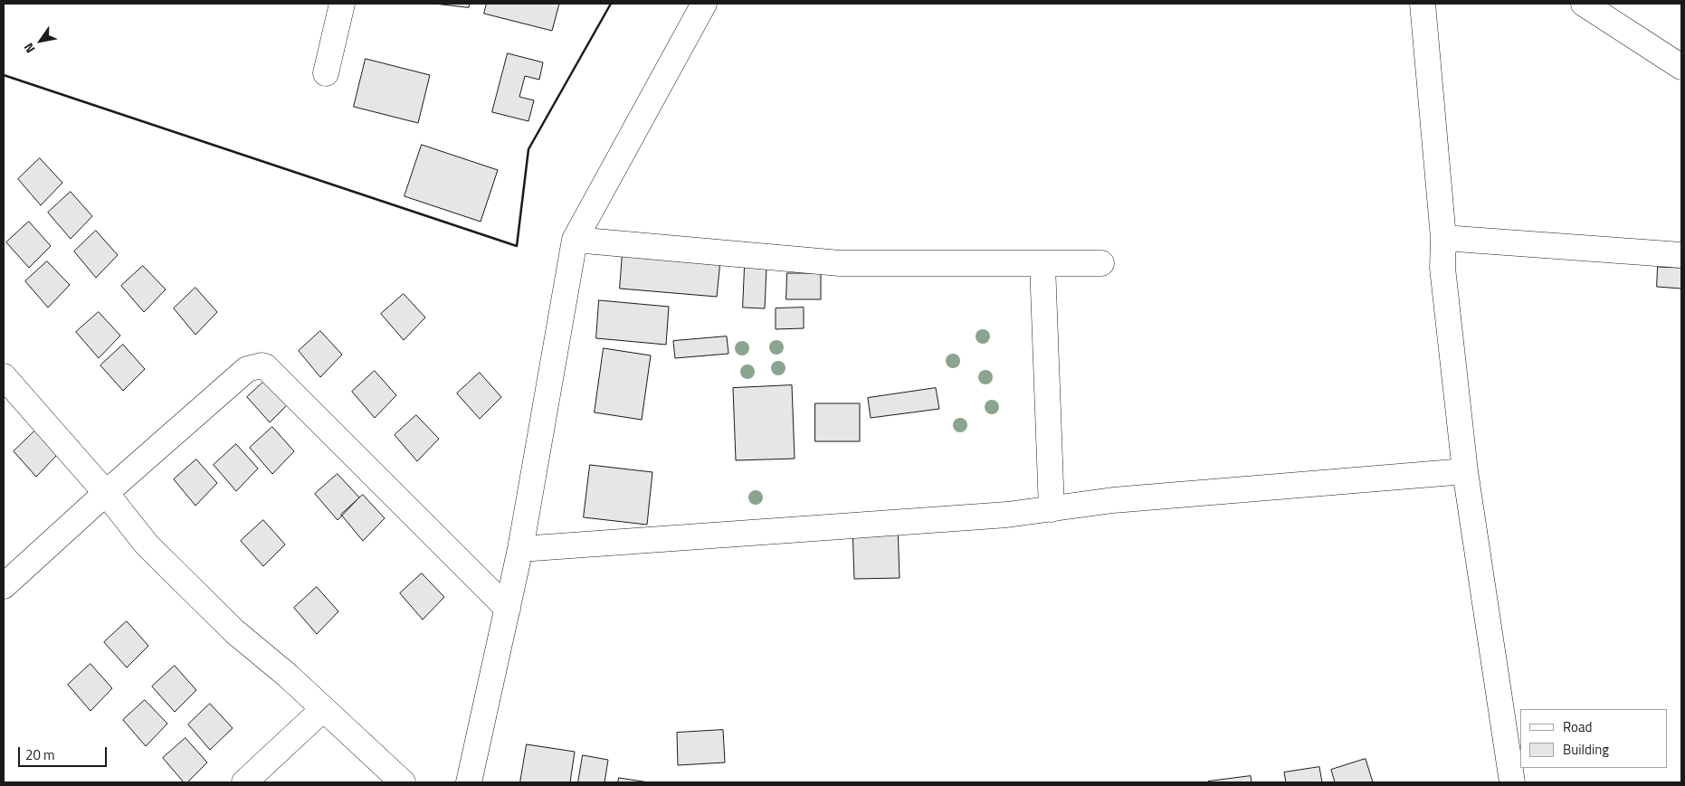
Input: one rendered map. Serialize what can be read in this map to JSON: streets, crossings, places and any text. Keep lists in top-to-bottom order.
{
  "legend": ["Road", "Building"],
  "scale_bar": "20 m",
  "north": "bottom left"
}
